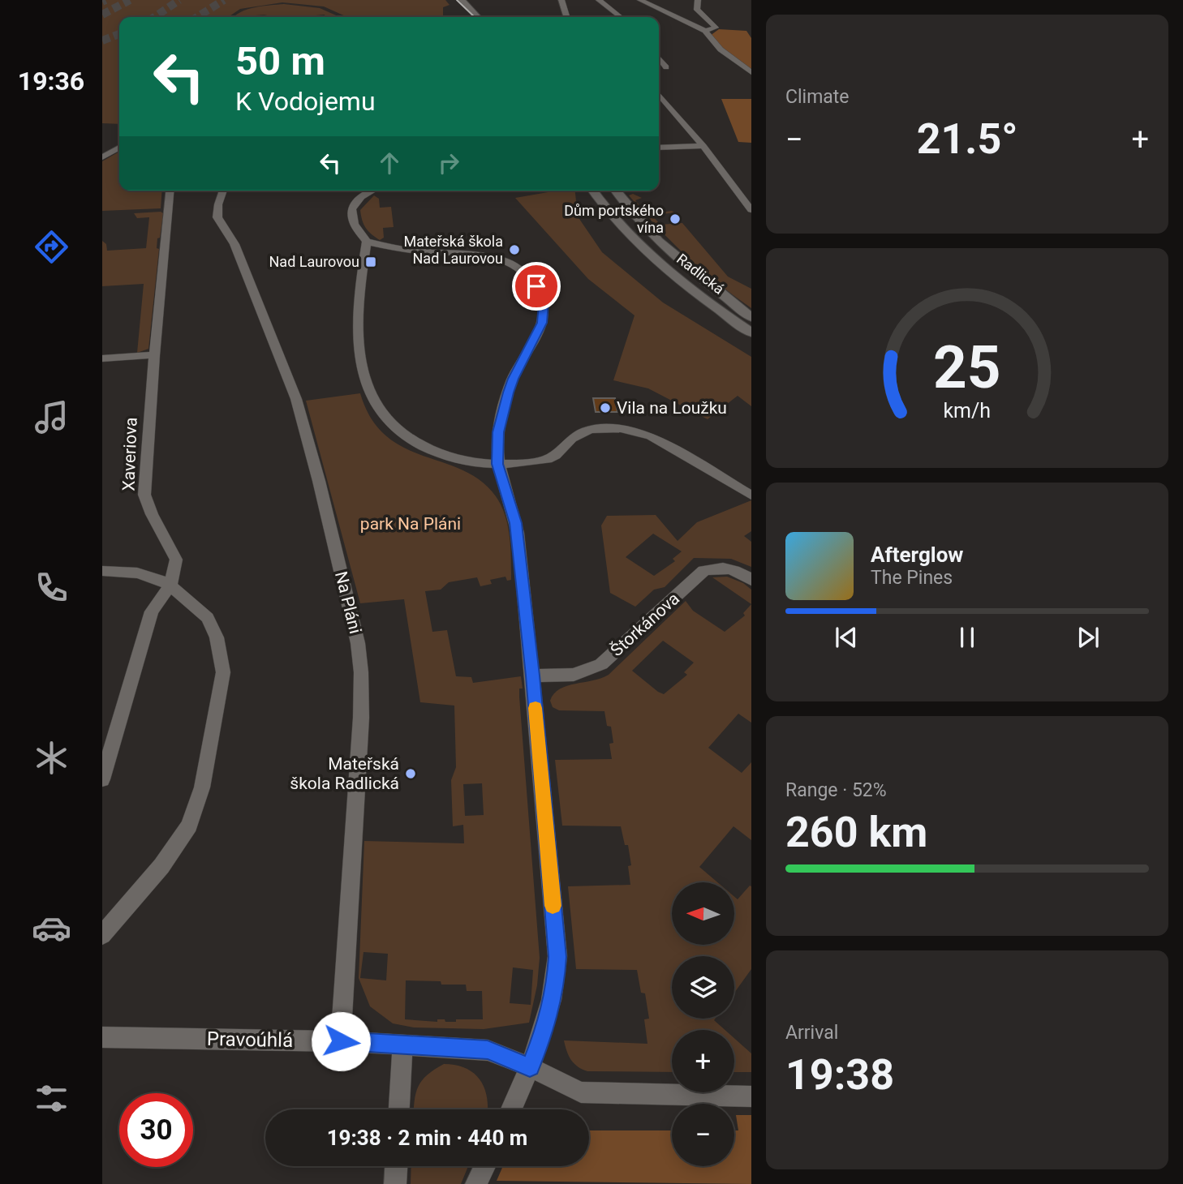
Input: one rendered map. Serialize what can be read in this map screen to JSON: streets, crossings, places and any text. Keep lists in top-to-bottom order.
{
  "streets": {
    "main road": ["Radlická"],
    "street": [
      "Xaveriova",
      "Na Pláni",
      "Štorkánova",
      "Pravoúhlá"
    ]
  },
  "crossings": [
    ["Na Pláni", "Pravoúhlá"]
  ],
  "parks": ["park Na Pláni"],
  "places": {
    "other": [
      "Dům portského vína",
      "Mateřská škola Nad Laurovou",
      "Vila na Loužku",
      "Mateřská škola Radlická"
    ],
    "transit": ["Nad Laurovou"]
  },
  "north": "left",
  "page": {
    "tabs": "19:36",
    "tile": [
      "Climate",
      ["Range · 52%", "260 km"],
      ["Arrival", "19:38"]
    ],
    "turn": ["50 m", "K Vodojemu"],
    "heat": ["−", "21.5°", "+"],
    "song": ["Afterglow", "The Pines"],
    "map_buttons": ["+", "−"],
    "limit": "30",
    "trip": "19:38 · 2 min · 440 m",
    "gauge": ["25", "km/h"]
  }
}
